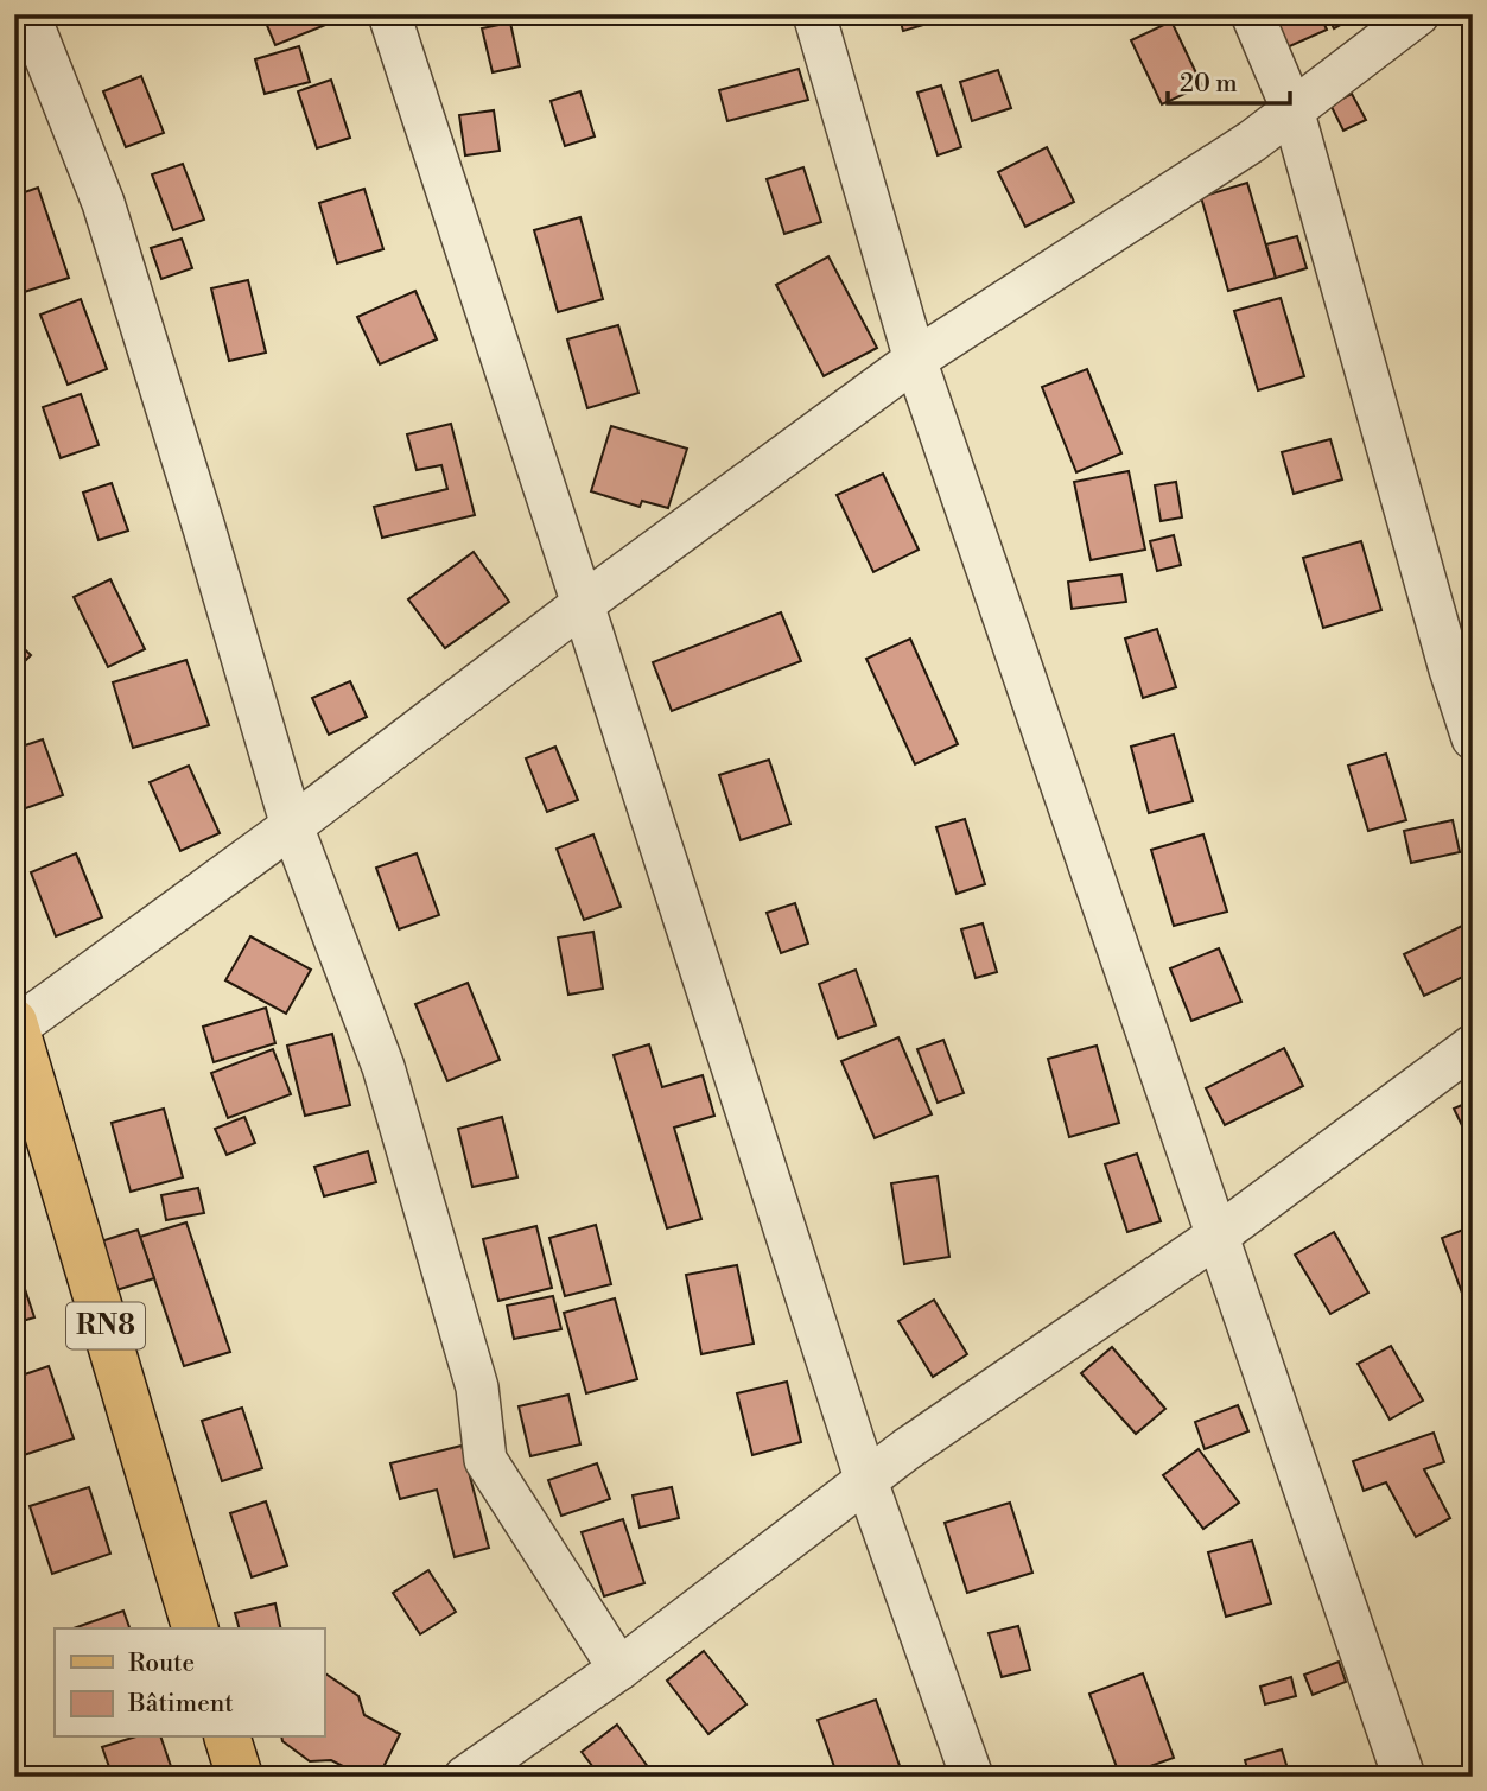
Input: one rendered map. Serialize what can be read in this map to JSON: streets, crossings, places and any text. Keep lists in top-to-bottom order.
{
  "streets": {
    "main road": ["RN8"]
  },
  "legend": ["Route", "Bâtiment"],
  "scale_bar": "20 m"
}
